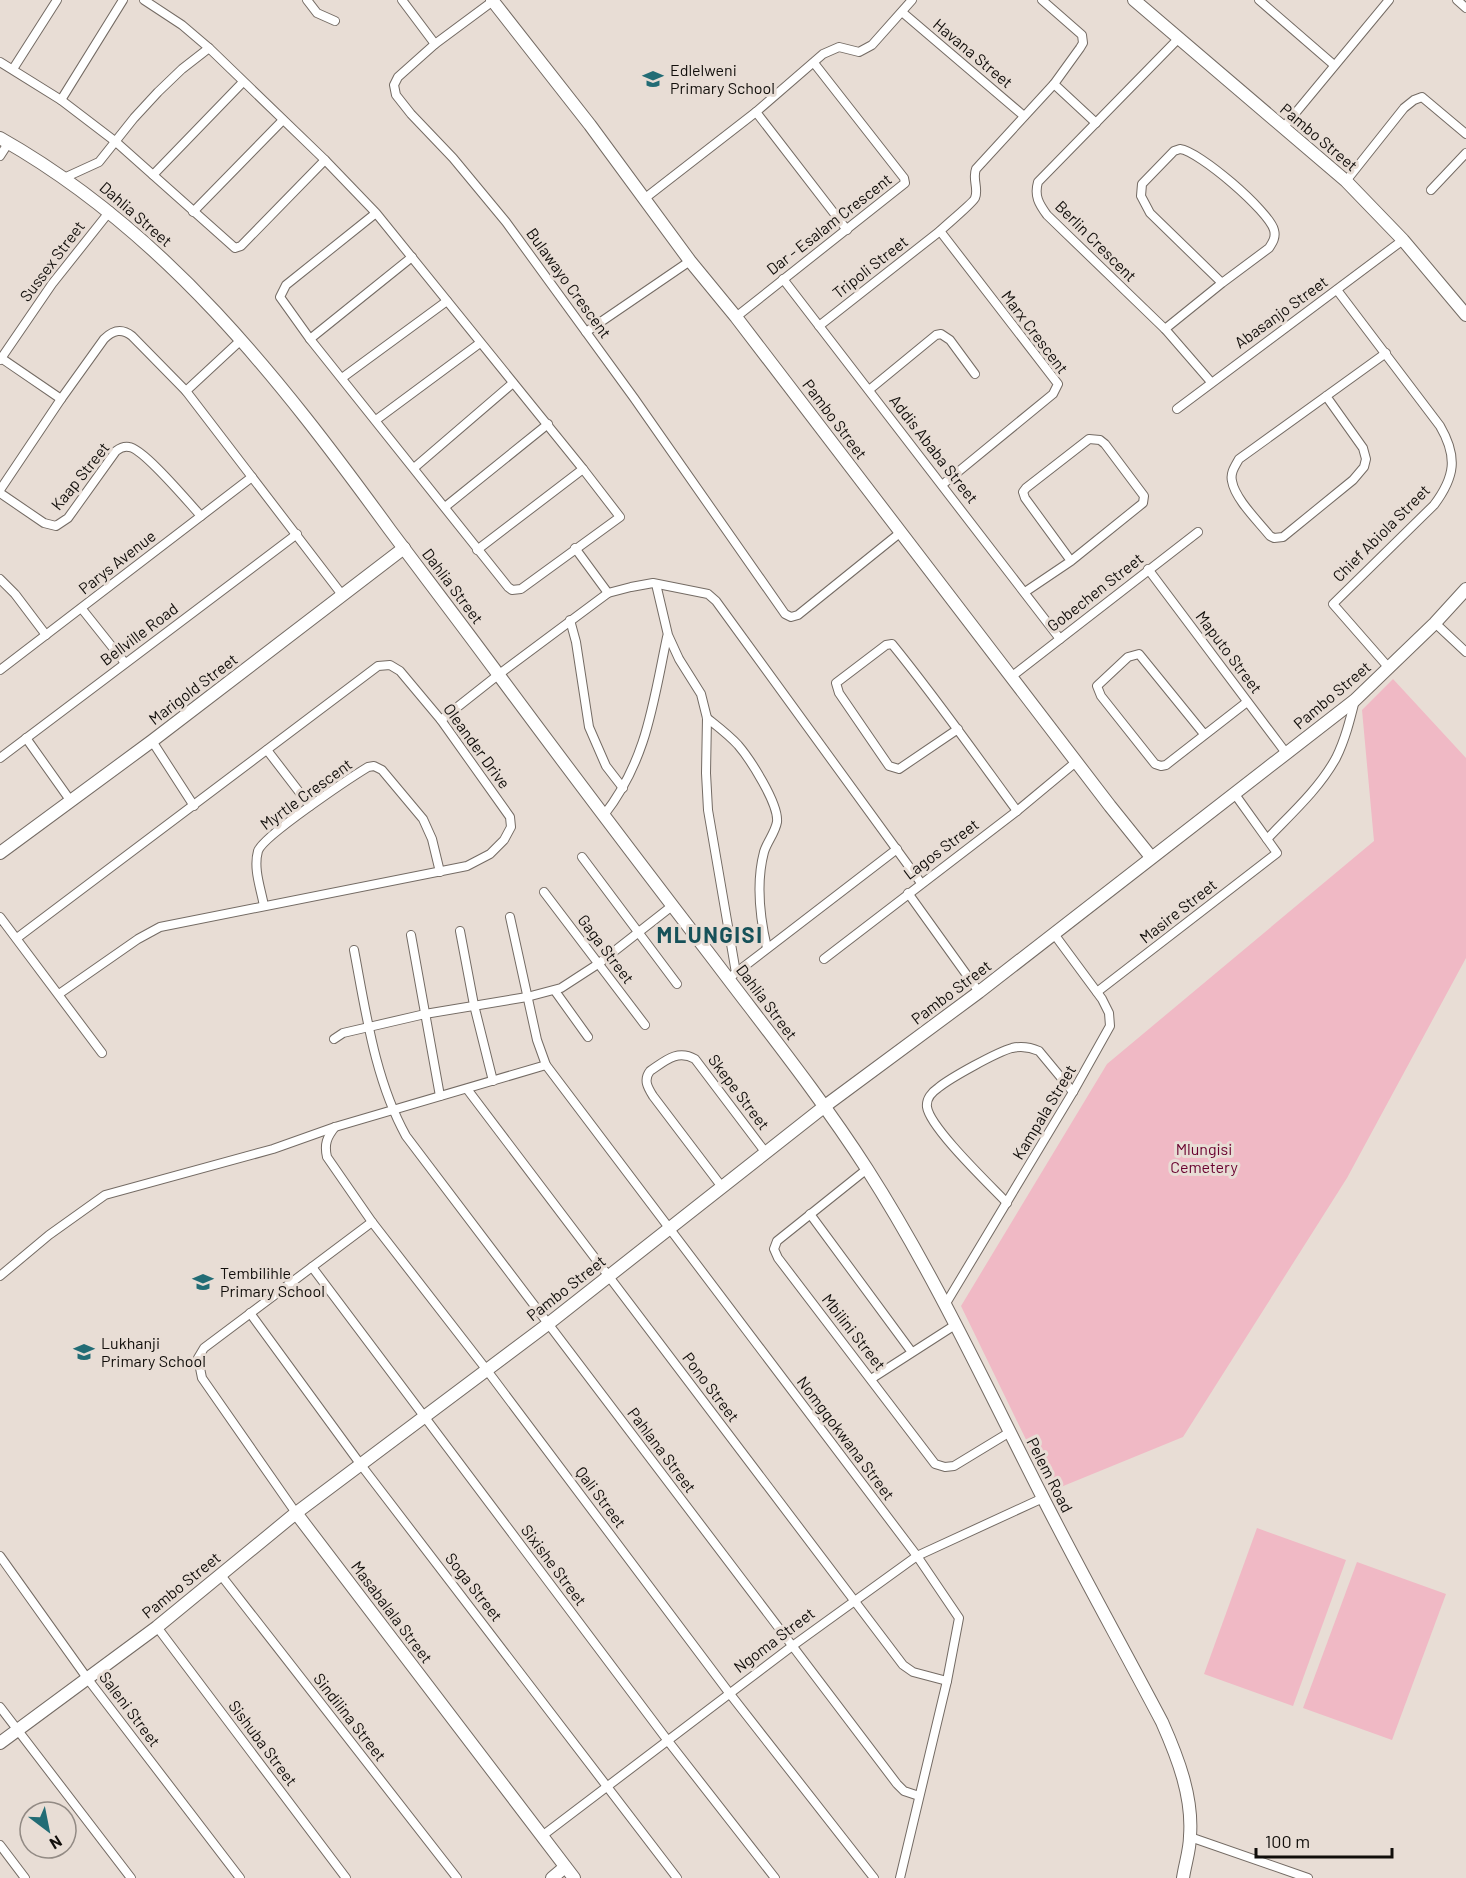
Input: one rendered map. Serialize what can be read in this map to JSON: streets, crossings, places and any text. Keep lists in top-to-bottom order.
{
  "streets": {
    "street": [
      "Havana Street",
      "Pambo Street",
      "Dahlia Street",
      "Dar - Esalam Crescent",
      "Berlin Crescent",
      "Sussex Street",
      "Tripoli Street",
      "Bulawayo Crescent",
      "Abasanjo Street",
      "Marx Crescent",
      "Addis Ababa Street",
      "Kaap Street",
      "Chief Abiola Street",
      "Parys Avenue",
      "Gobechen Street",
      "Bellville Road",
      "Maputo Street",
      "Marigold Street",
      "Oleander Drive",
      "Myrtle Crescent",
      "Lagos Street",
      "Masire Street",
      "Gaga Street",
      "Skepe Street",
      "Kampala Street",
      "Mbilini Street",
      "Pono Street",
      "Nomgqokwana Street",
      "Pahlana Street",
      "Pelem Road",
      "Qali Street",
      "Sixishe Street",
      "Soga Street",
      "Masabalala Street",
      "Ngoma Street",
      "Saleni Street",
      "Sindilina Street",
      "Sishuba Street"
    ]
  },
  "crossings": [
    ["Havana Street", "Tripoli Street"],
    ["Pambo Street", "Dahlia Street"],
    ["Pambo Street", "Dar - Esalam Crescent"],
    ["Pambo Street", "Berlin Crescent"],
    ["Pambo Street", "Bulawayo Crescent"],
    ["Pambo Street", "Abasanjo Street"],
    ["Pambo Street", "Chief Abiola Street"],
    ["Pambo Street", "Gobechen Street"],
    ["Pambo Street", "Maputo Street"],
    ["Pambo Street", "Lagos Street"],
    ["Pambo Street", "Skepe Street"],
    ["Pambo Street", "Kampala Street"],
    ["Pambo Street", "Pono Street"],
    ["Pambo Street", "Nomgqokwana Street"],
    ["Pambo Street", "Pahlana Street"],
    ["Pambo Street", "Pelem Road"],
    ["Pambo Street", "Qali Street"],
    ["Pambo Street", "Sixishe Street"],
    ["Pambo Street", "Soga Street"],
    ["Pambo Street", "Masabalala Street"],
    ["Pambo Street", "Saleni Street"],
    ["Pambo Street", "Sindilina Street"],
    ["Pambo Street", "Sishuba Street"],
    ["Dahlia Street", "Sussex Street"],
    ["Dahlia Street", "Marigold Street"],
    ["Dahlia Street", "Pelem Road"],
    ["Dar - Esalam Crescent", "Addis Ababa Street"],
    ["Berlin Crescent", "Abasanjo Street"],
    ["Tripoli Street", "Marx Crescent"],
    ["Tripoli Street", "Addis Ababa Street"],
    ["Abasanjo Street", "Chief Abiola Street"],
    ["Marx Crescent", "Addis Ababa Street"],
    ["Addis Ababa Street", "Gobechen Street"],
    ["Kaap Street", "Parys Avenue"],
    ["Gobechen Street", "Maputo Street"],
    ["Oleander Drive", "Myrtle Crescent"],
    ["Masire Street", "Kampala Street"],
    ["Kampala Street", "Pelem Road"],
    ["Mbilini Street", "Pelem Road"],
    ["Pono Street", "Nomgqokwana Street"],
    ["Pono Street", "Ngoma Street"],
    ["Nomgqokwana Street", "Pahlana Street"],
    ["Nomgqokwana Street", "Ngoma Street"],
    ["Pahlana Street", "Ngoma Street"],
    ["Pelem Road", "Ngoma Street"],
    ["Qali Street", "Ngoma Street"],
    ["Sixishe Street", "Ngoma Street"],
    ["Soga Street", "Masabalala Street"],
    ["Soga Street", "Ngoma Street"],
    ["Masabalala Street", "Ngoma Street"]
  ],
  "districts": ["MLUNGISI"],
  "parks": ["Mlungisi Cemetery"],
  "places": {
    "school or university": ["Edlelweni Primary School", "Tembilihle Primary School", "Lukhanji Primary School"]
  },
  "scale_bar": "100 m",
  "north": "bottom right"
}
